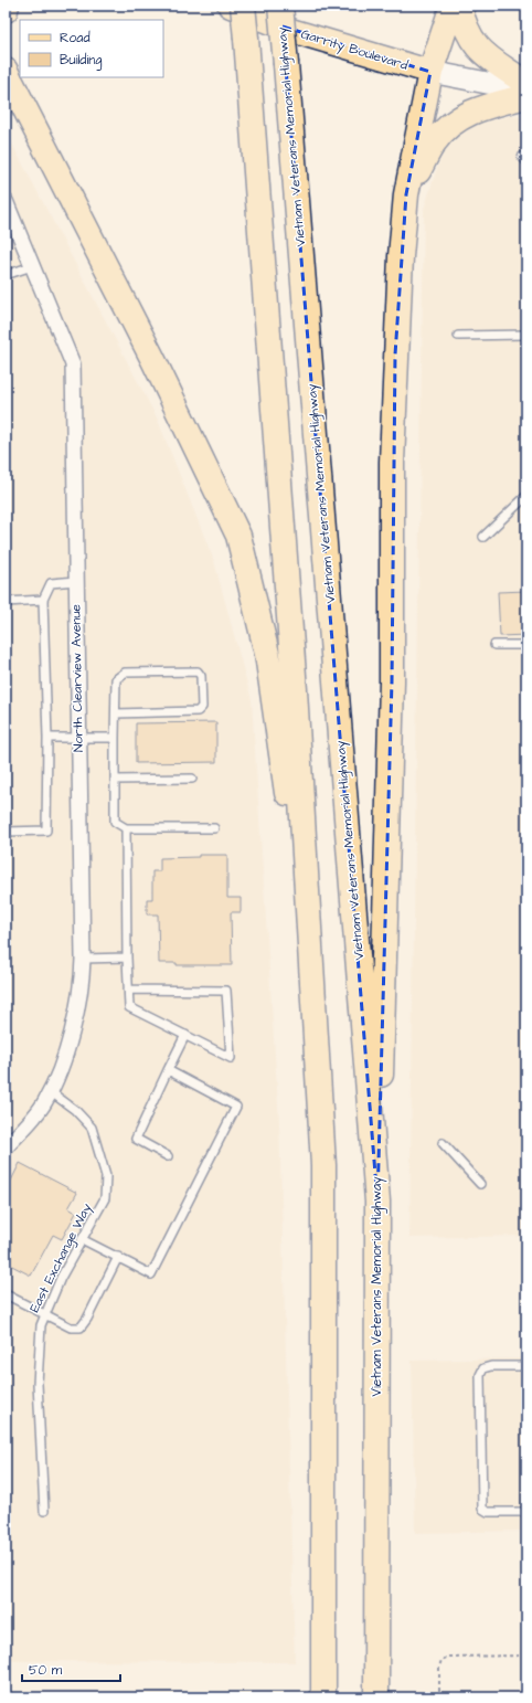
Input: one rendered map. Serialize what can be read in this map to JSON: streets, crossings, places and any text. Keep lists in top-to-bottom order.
{
  "streets": {
    "highway": ["Vietnam Veterans Memorial Highway"],
    "main road": ["Garrity Boulevard"],
    "street": ["North Clearview Avenue"],
    "lane": ["East Exchange Way"]
  },
  "crossings": [
    ["North Clearview Avenue", "East Exchange Way"]
  ],
  "legend": ["Road", "Building"],
  "scale_bar": "50 m"
}
